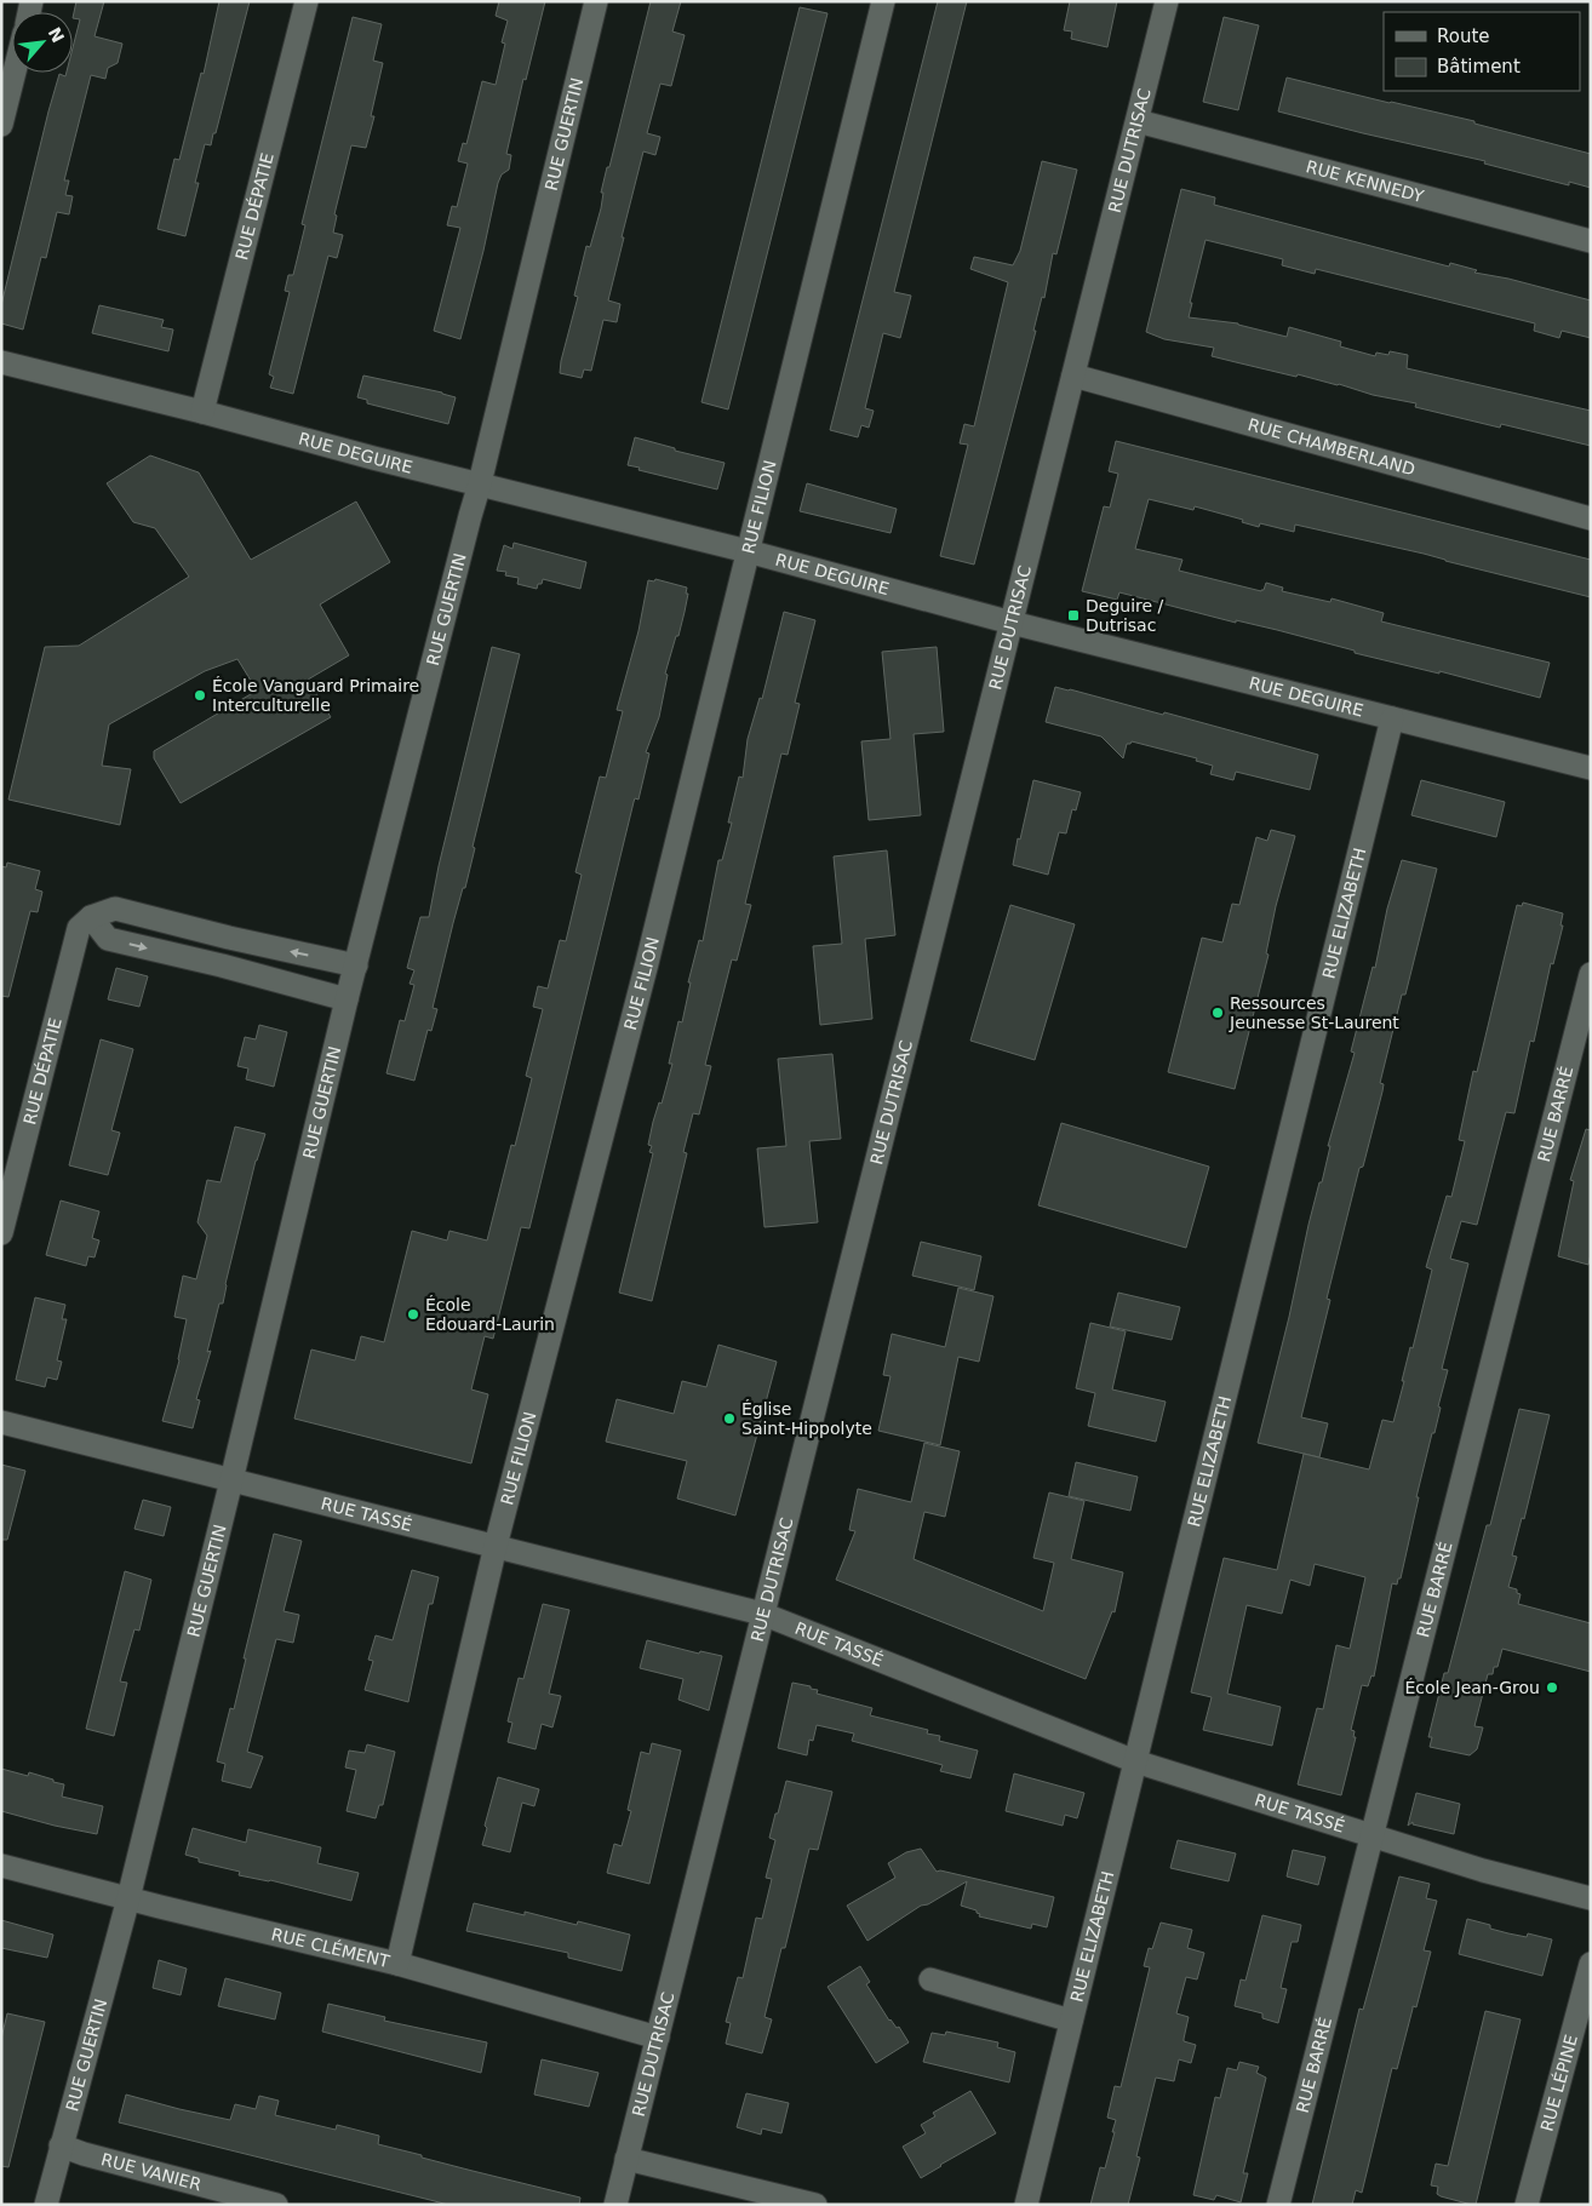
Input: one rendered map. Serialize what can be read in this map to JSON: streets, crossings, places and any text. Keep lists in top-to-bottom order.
{
  "streets": {
    "street": [
      "RUE GUERTIN",
      "RUE DUTRISAC",
      "RUE KENNEDY",
      "RUE DÉPATIE",
      "RUE CHAMBERLAND",
      "RUE DEGUIRE",
      "RUE FILION",
      "RUE ELIZABETH",
      "RUE BARRÉ",
      "RUE TASSÉ",
      "RUE CLÉMENT",
      "RUE LÉPINE",
      "RUE VANIER"
    ]
  },
  "crossings": [
    ["RUE GUERTIN", "RUE DEGUIRE"],
    ["RUE GUERTIN", "RUE TASSÉ"],
    ["RUE GUERTIN", "RUE CLÉMENT"],
    ["RUE GUERTIN", "RUE VANIER"],
    ["RUE DUTRISAC", "RUE KENNEDY"],
    ["RUE DUTRISAC", "RUE CHAMBERLAND"],
    ["RUE DUTRISAC", "RUE DEGUIRE"],
    ["RUE DUTRISAC", "RUE TASSÉ"],
    ["RUE DUTRISAC", "RUE CLÉMENT"],
    ["RUE DÉPATIE", "RUE DEGUIRE"],
    ["RUE DEGUIRE", "RUE FILION"],
    ["RUE DEGUIRE", "RUE ELIZABETH"],
    ["RUE FILION", "RUE TASSÉ"],
    ["RUE FILION", "RUE CLÉMENT"],
    ["RUE ELIZABETH", "RUE TASSÉ"],
    ["RUE BARRÉ", "RUE TASSÉ"]
  ],
  "places": {
    "transit": ["Deguire / Dutrisac"],
    "other": [
      "École Vanguard Primaire Interculturelle",
      "Ressources Jeunesse St-Laurent",
      "École Edouard-Laurin",
      "Église Saint-Hippolyte",
      "École Jean-Grou"
    ]
  },
  "legend": ["Route", "Bâtiment"],
  "north": "top right"
}
